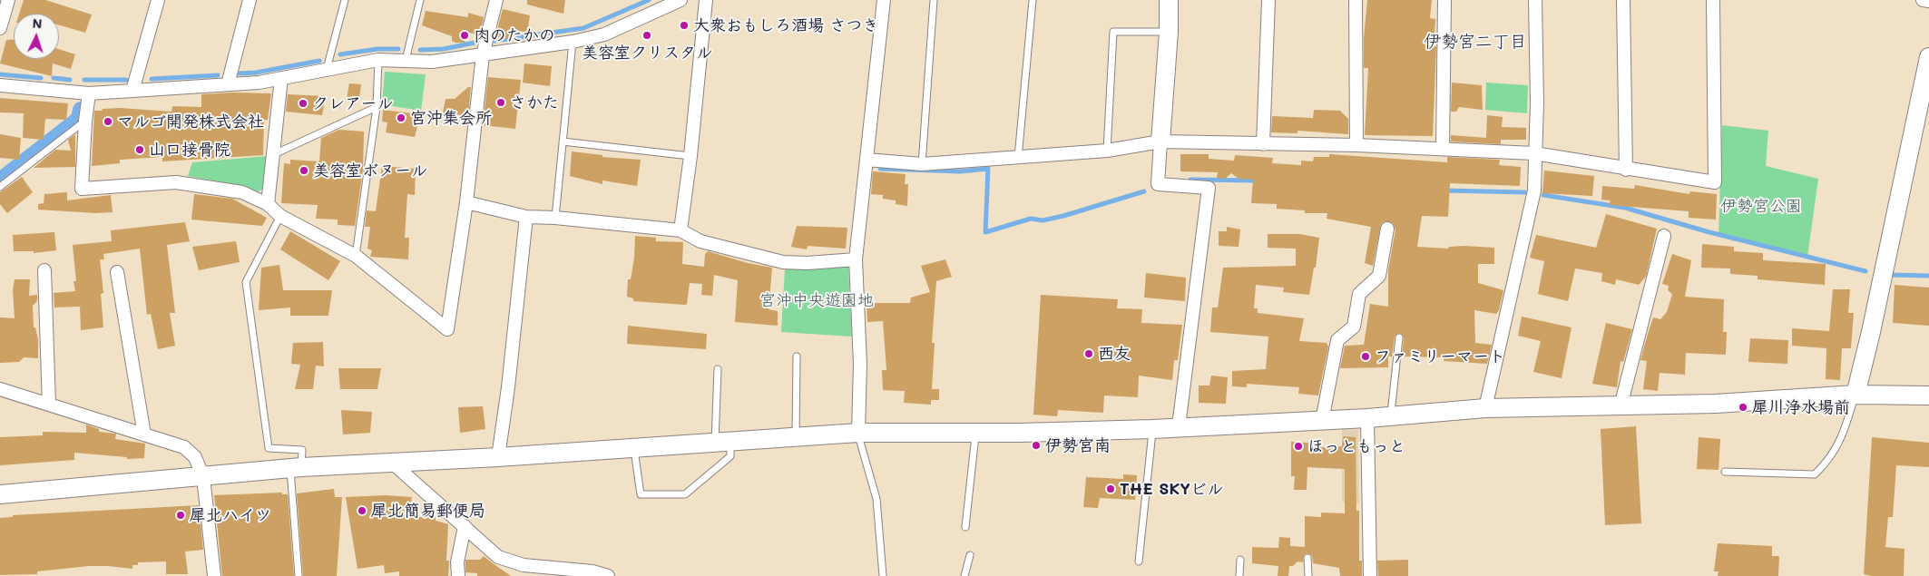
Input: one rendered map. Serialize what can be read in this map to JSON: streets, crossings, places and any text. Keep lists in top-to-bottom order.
{
  "districts": ["伊勢宮二丁目"],
  "parks": ["伊勢宮公園", "宮沖中央遊園地"],
  "places": [
    "大衆おもしろ酒場 さつき",
    "肉のたかの",
    "美容室クリスタル",
    "さかた",
    "クレアール",
    "宮沖集会所",
    "マルゴ開発株式会社",
    "山口接骨院",
    "美容室ボヌール",
    "西友",
    "ファミリーマート",
    "犀川浄水場前",
    "伊勢宮南",
    "ほっともっと",
    "THE SKYビル",
    "犀北簡易郵便局",
    "犀北ハイツ"
  ],
  "north": "top"
}
